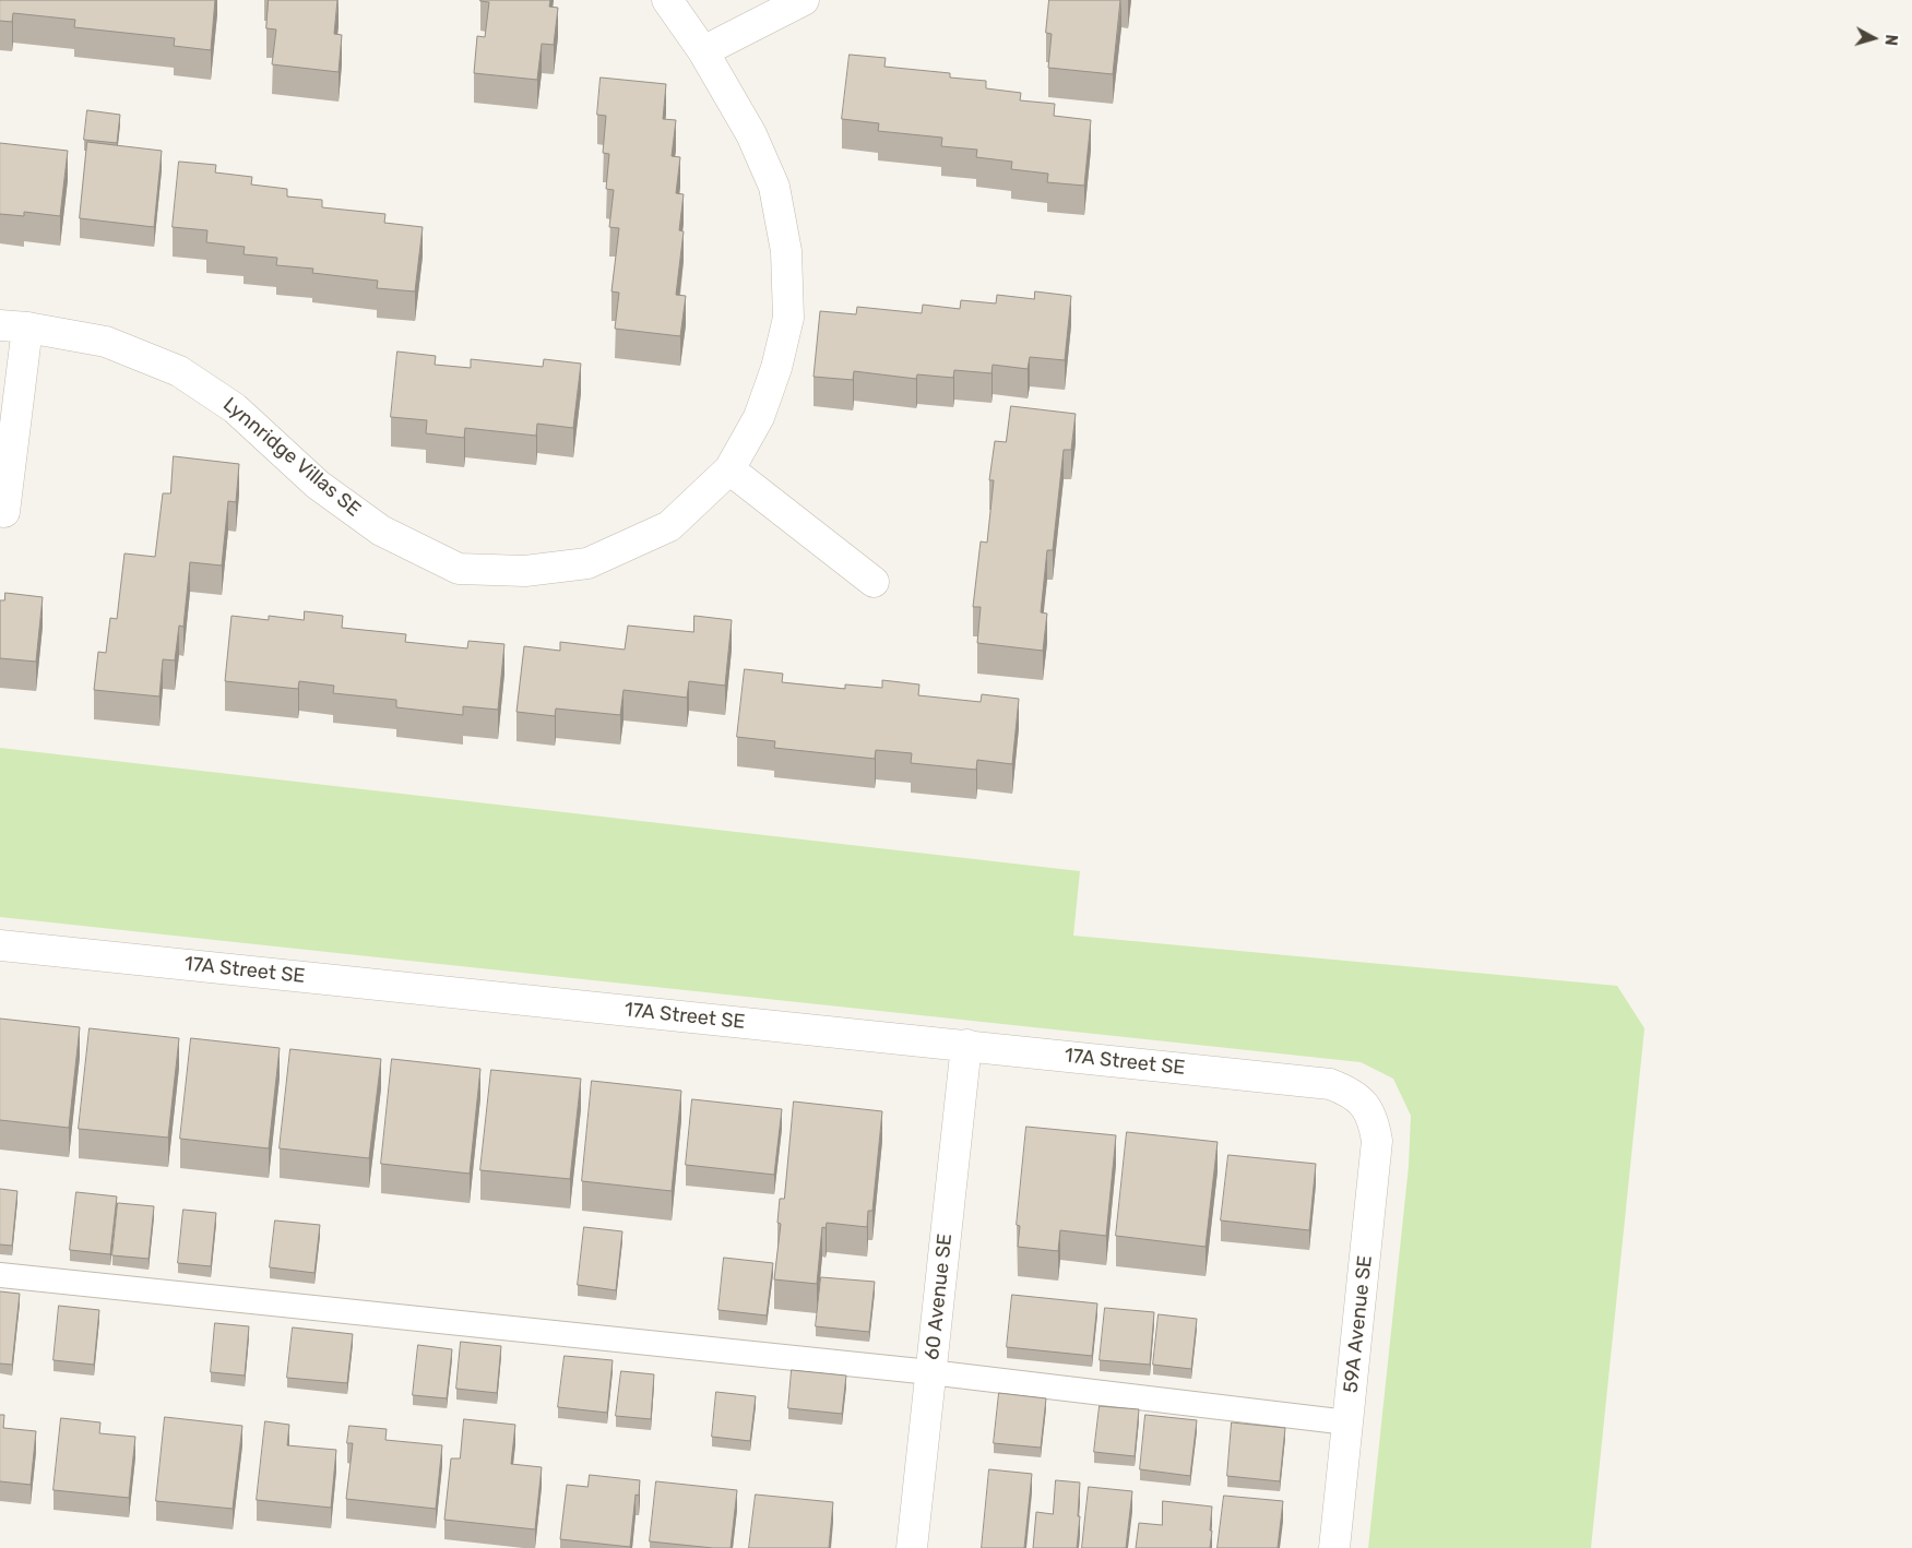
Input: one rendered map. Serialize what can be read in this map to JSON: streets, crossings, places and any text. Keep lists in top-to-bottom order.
{
  "streets": {
    "street": [
      "Lynnridge Villas SE",
      "17A Street SE",
      "60 Avenue SE",
      "59A Avenue SE"
    ]
  },
  "crossings": [
    ["17A Street SE", "60 Avenue SE"],
    ["17A Street SE", "59A Avenue SE"]
  ],
  "north": "right"
}
